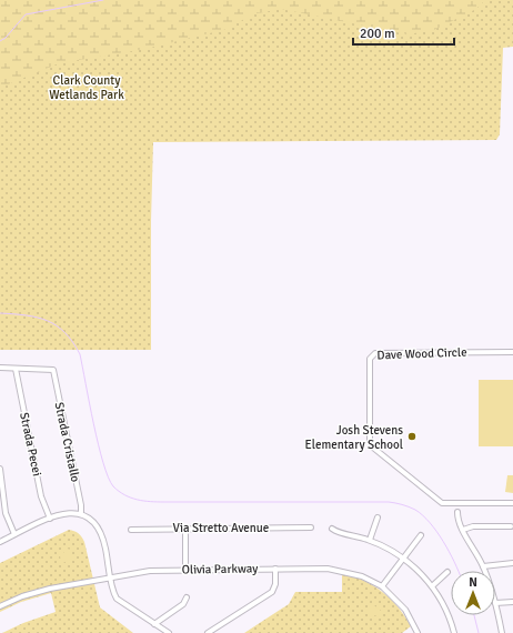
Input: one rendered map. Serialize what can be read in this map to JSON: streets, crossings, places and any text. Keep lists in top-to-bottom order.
{
  "streets": {
    "street": [
      "Dave Wood Circle",
      "Strada Cristallo",
      "Strada Pecei",
      "Via Stretto Avenue",
      "Olivia Parkway"
    ]
  },
  "crossings": [
    ["Strada Cristallo", "Strada Pecei"]
  ],
  "parks": ["Clark County Wetlands Park"],
  "places": ["Josh Stevens Elementary School"],
  "scale_bar": "200 m",
  "north": "top"
}
